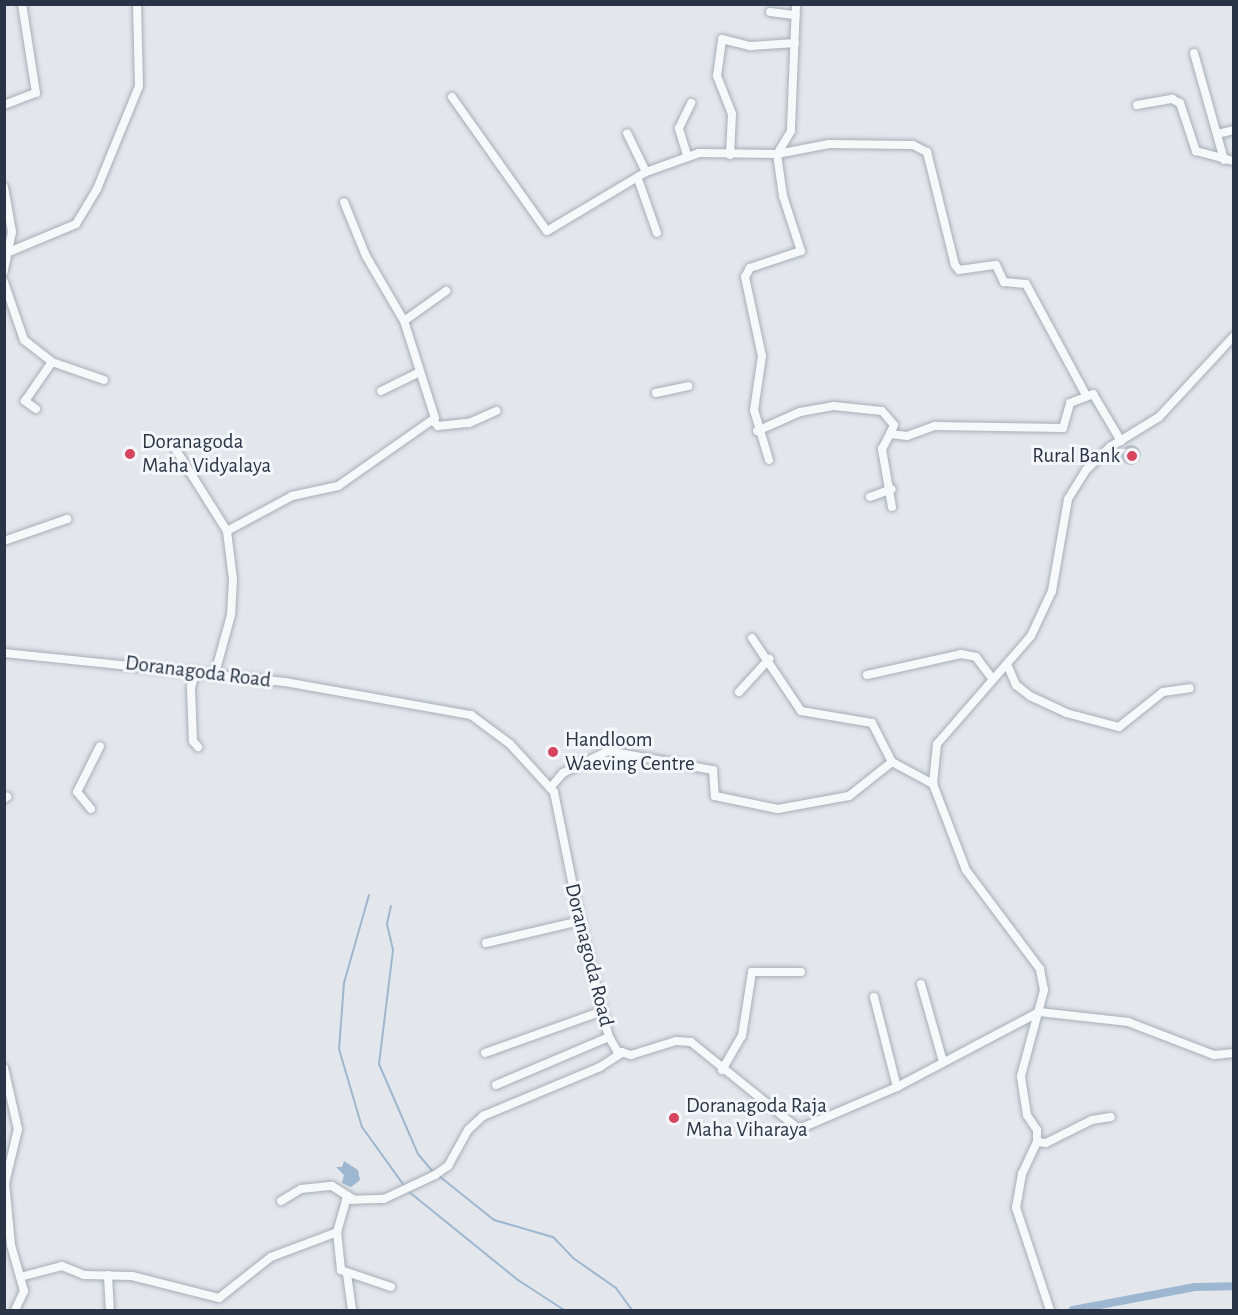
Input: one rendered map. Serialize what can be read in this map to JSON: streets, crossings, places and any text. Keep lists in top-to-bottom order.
{
  "streets": {
    "street": ["Doranagoda Road"]
  },
  "places": [
    "Doranagoda Maha Vidyalaya",
    "Rural Bank",
    "Handloom Waeving Centre",
    "Doranagoda Raja Maha Viharaya"
  ]
}
